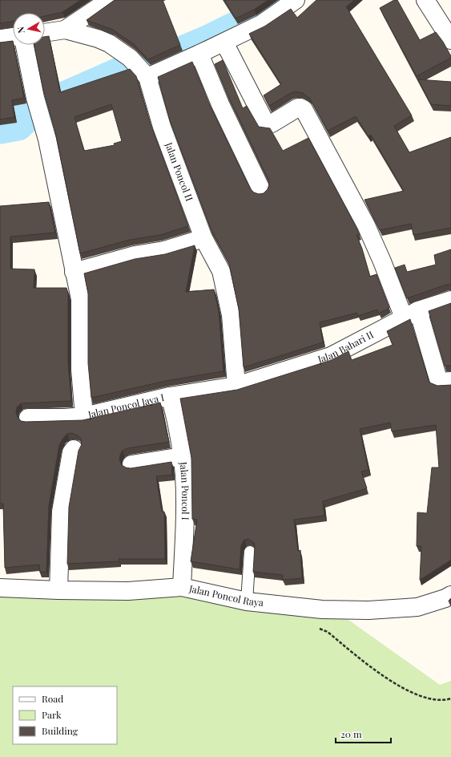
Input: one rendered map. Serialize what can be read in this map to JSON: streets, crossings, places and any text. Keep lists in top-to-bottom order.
{
  "streets": {
    "street": [
      "Jalan Poncol II",
      "Jalan Bahari II",
      "Jalan Poncol Jaya I",
      "Jalan Poncol I",
      "Jalan Poncol Raya"
    ]
  },
  "crossings": [
    ["Jalan Poncol II", "Jalan Bahari II"],
    ["Jalan Poncol II", "Jalan Poncol Jaya I"],
    ["Jalan Bahari II", "Jalan Poncol Jaya I"],
    ["Jalan Poncol Jaya I", "Jalan Poncol I"],
    ["Jalan Poncol I", "Jalan Poncol Raya"]
  ],
  "legend": ["Road", "Park", "Building"],
  "scale_bar": "20 m",
  "north": "left"
}
